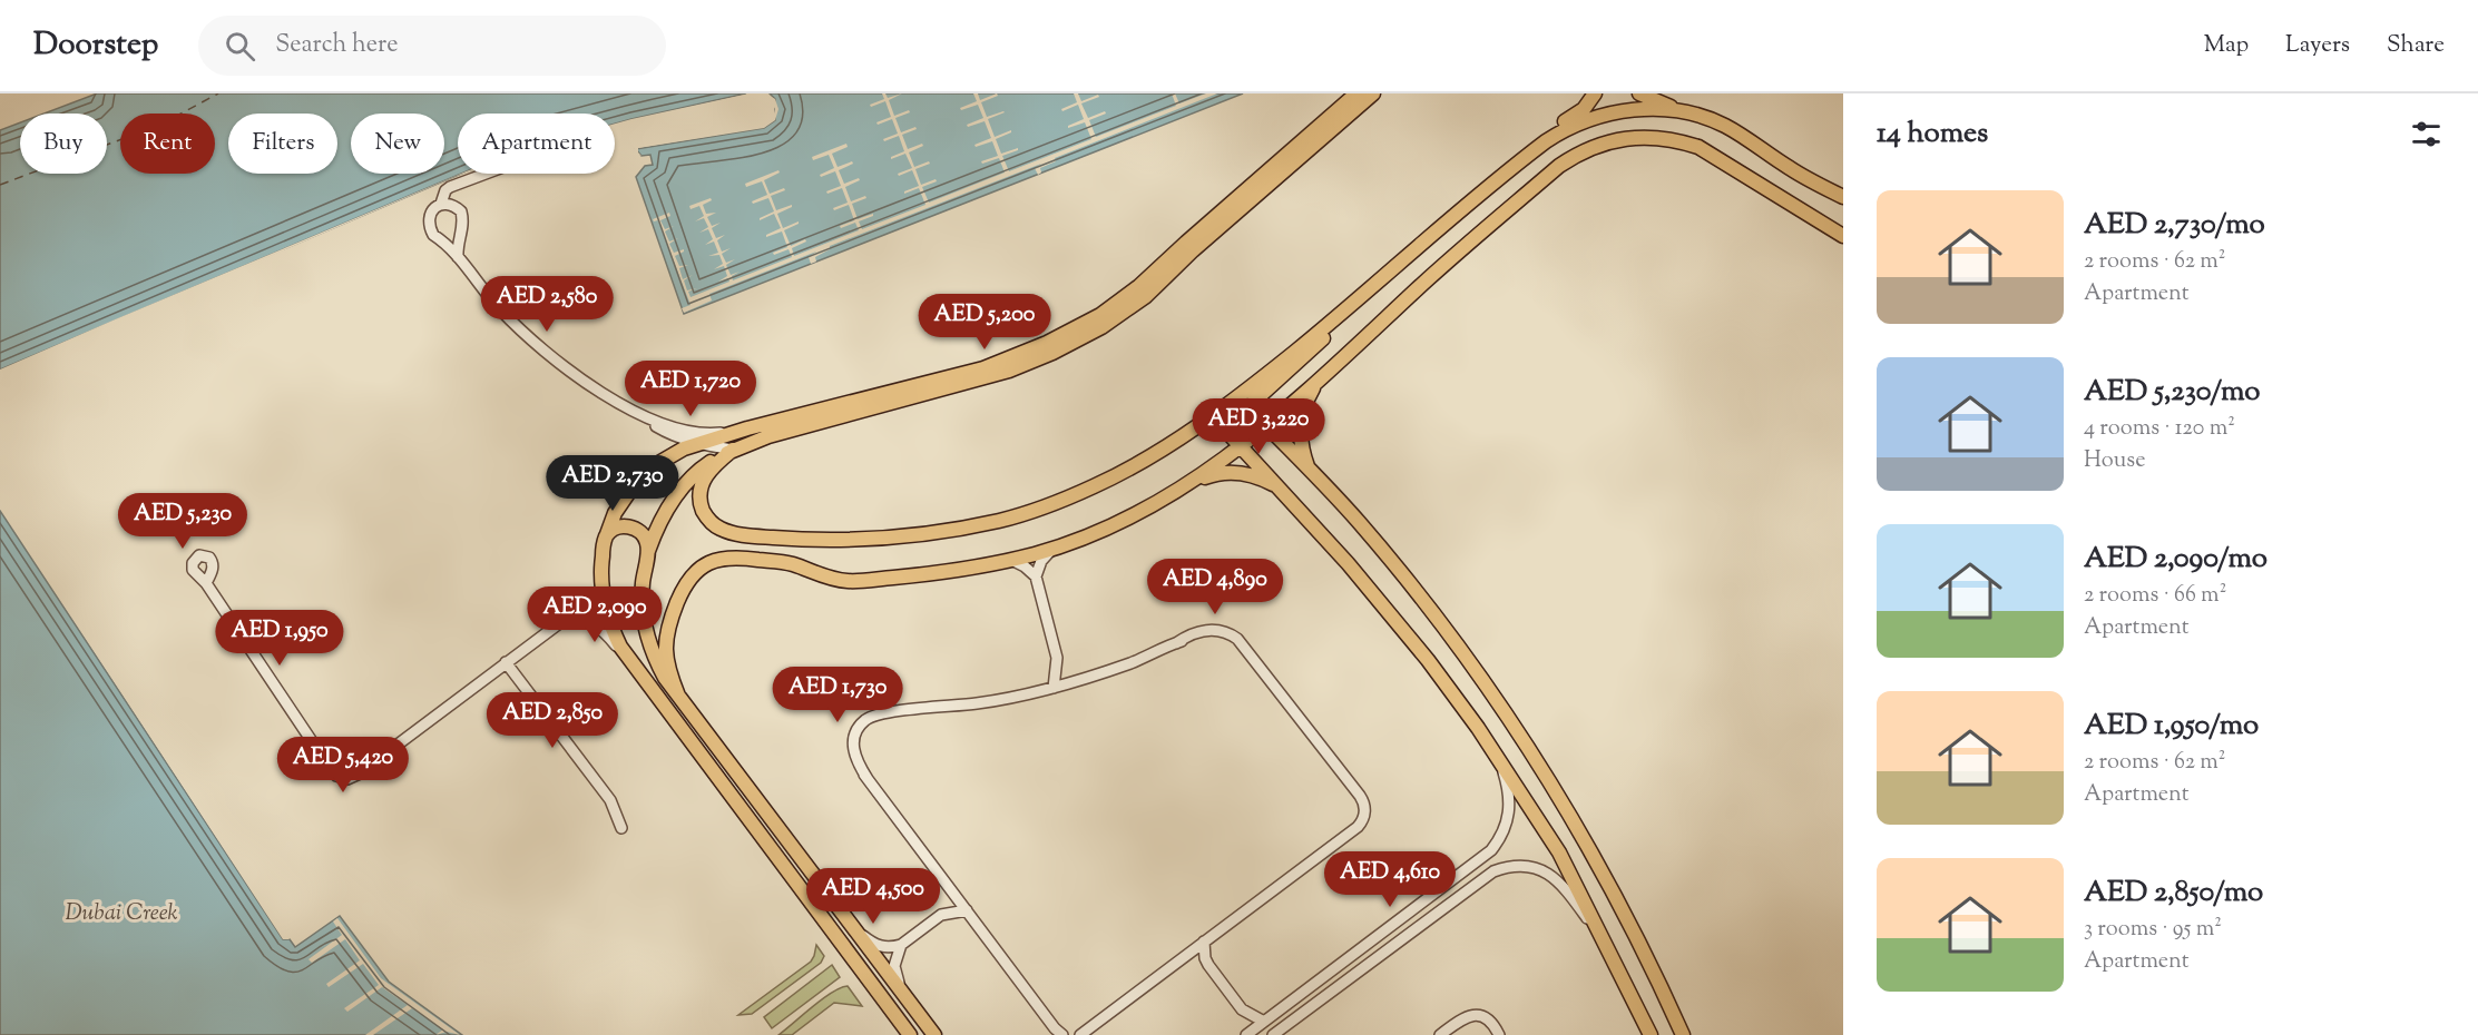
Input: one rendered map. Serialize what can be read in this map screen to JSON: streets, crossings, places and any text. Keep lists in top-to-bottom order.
{
  "water": ["Dubai Creek"],
  "page": {
    "header": "Doorstep",
    "search": "Search here",
    "nav": ["Map", "Layers", "Share"],
    "heading": "14 homes",
    "chip": [
      "Buy",
      "Rent",
      "Filters",
      "New",
      "Apartment"
    ],
    "list": [
      {
        "name": "AED 2,730/mo",
        "note": "2 rooms · 62 m² · Apartment"
      },
      {
        "name": "AED 5,230/mo",
        "note": "4 rooms · 120 m² · House"
      },
      {
        "name": "AED 2,090/mo",
        "note": "2 rooms · 66 m² · Apartment"
      },
      {
        "name": "AED 1,950/mo",
        "note": "2 rooms · 62 m² · Apartment"
      },
      {
        "name": "AED 2,850/mo",
        "note": "3 rooms · 95 m² · Apartment"
      }
    ],
    "price": [
      "AED 2,580",
      "AED 5,200",
      "AED 1,720",
      "AED 3,220",
      "AED 2,730",
      "AED 5,230",
      "AED 4,890",
      "AED 2,090",
      "AED 1,950",
      "AED 1,730",
      "AED 2,850",
      "AED 5,420",
      "AED 4,610",
      "AED 4,500"
    ]
  }
}
